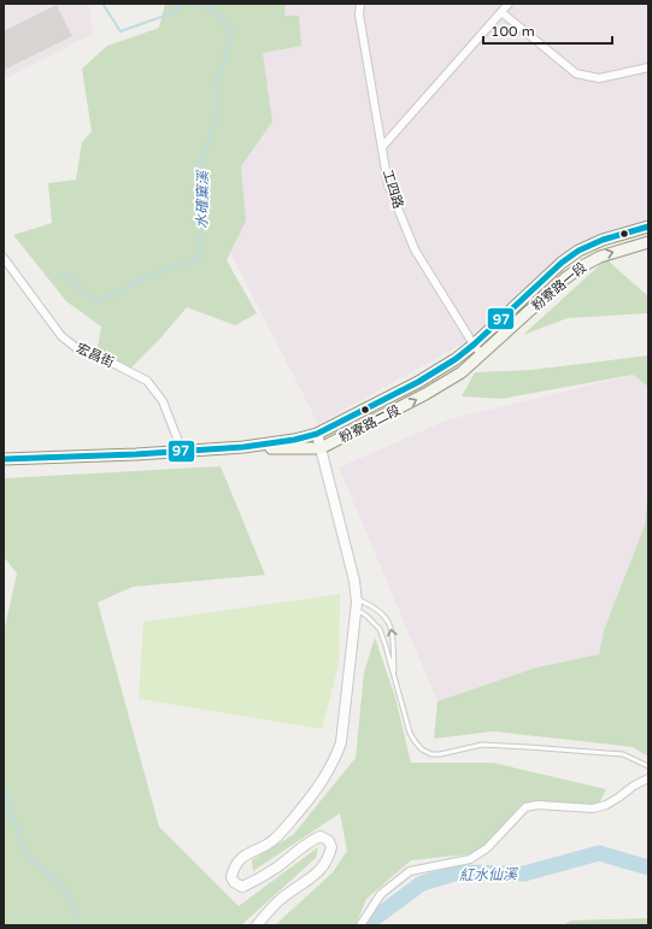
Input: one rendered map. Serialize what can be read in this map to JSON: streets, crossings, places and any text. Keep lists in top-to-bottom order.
{
  "streets": {
    "main road": ["粉寮路一段", "粉寮路二段"],
    "street": ["工四路", "宏昌街"]
  },
  "crossings": [
    ["工四路", "粉寮路一段"],
    ["工四路", "粉寮路二段"],
    ["粉寮路一段", "粉寮路二段"],
    ["宏昌街", "粉寮路二段"]
  ],
  "water": ["水確窠溪", "紅水仙溪"],
  "lines": ["transit line 97"],
  "scale_bar": "100 m"
}
